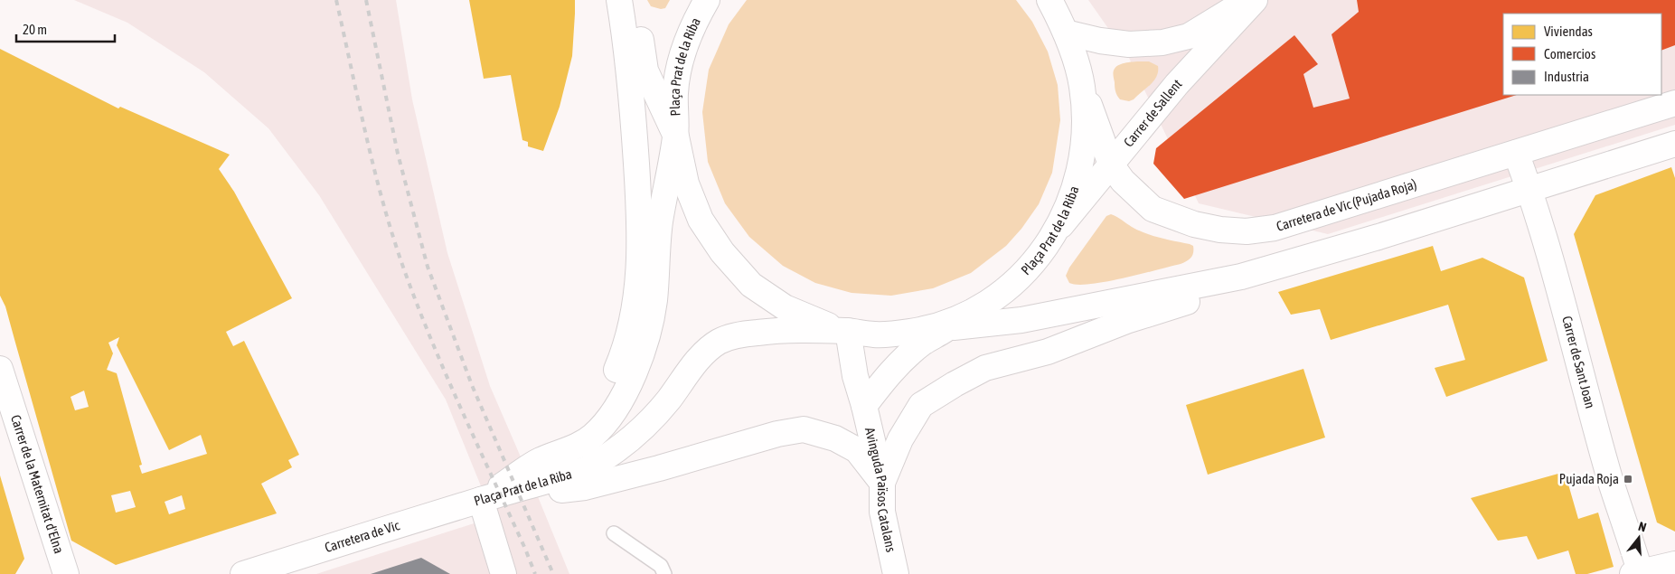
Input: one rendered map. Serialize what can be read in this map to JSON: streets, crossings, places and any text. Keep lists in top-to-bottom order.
{
  "streets": {
    "main road": [
      "Plaça Prat de la Riba",
      "Carrer de Sallent",
      "Carretera de Vic (Pujada Roja)",
      "Carrer de Sant Joan",
      "Carrer de la Maternitat d'Elna",
      "Avinguda Països Catalans",
      "Carretera de Vic"
    ]
  },
  "crossings": [
    ["Plaça Prat de la Riba", "Carrer de Sallent"],
    ["Plaça Prat de la Riba", "Carretera de Vic (Pujada Roja)"],
    ["Plaça Prat de la Riba", "Avinguda Països Catalans"],
    ["Plaça Prat de la Riba", "Carretera de Vic"],
    ["Carrer de Sallent", "Carretera de Vic (Pujada Roja)"],
    ["Carretera de Vic (Pujada Roja)", "Carrer de Sant Joan"]
  ],
  "places": {
    "transit": ["Pujada Roja"]
  },
  "legend": ["Viviendas", "Comercios", "Industria"],
  "scale_bar": "20 m",
  "north": "top"
}
